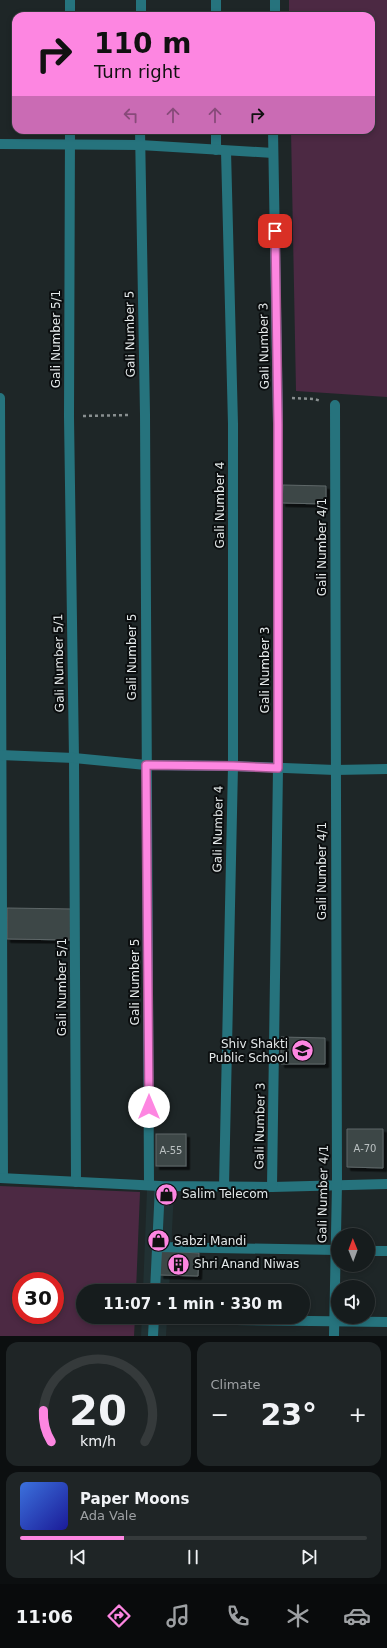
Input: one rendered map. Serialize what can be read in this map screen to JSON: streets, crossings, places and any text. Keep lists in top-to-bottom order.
{
  "streets": {
    "street": [
      "Gali Number 5",
      "Gali Number 5/1",
      "Gali Number 3",
      "Gali Number 4",
      "Gali Number 4/1"
    ]
  },
  "places": {
    "school or university": ["Shiv Shakti Public School"],
    "shop": ["Salim Telecom", "Sabzi Mandi"],
    "building": ["Shri Anand Niwas"]
  },
  "house_numbers": ["A-70", "A-55"],
  "north": "top",
  "page": {
    "turn": ["110 m", "Turn right"],
    "limit": "30",
    "trip": "11:07 · 1 min · 330 m",
    "tile": "Climate",
    "heat": ["−", "23°", "+"],
    "song": ["Paper Moons", "Ada Vale"],
    "tabs": "11:06",
    "gauge": ["20", "km/h"]
  }
}
